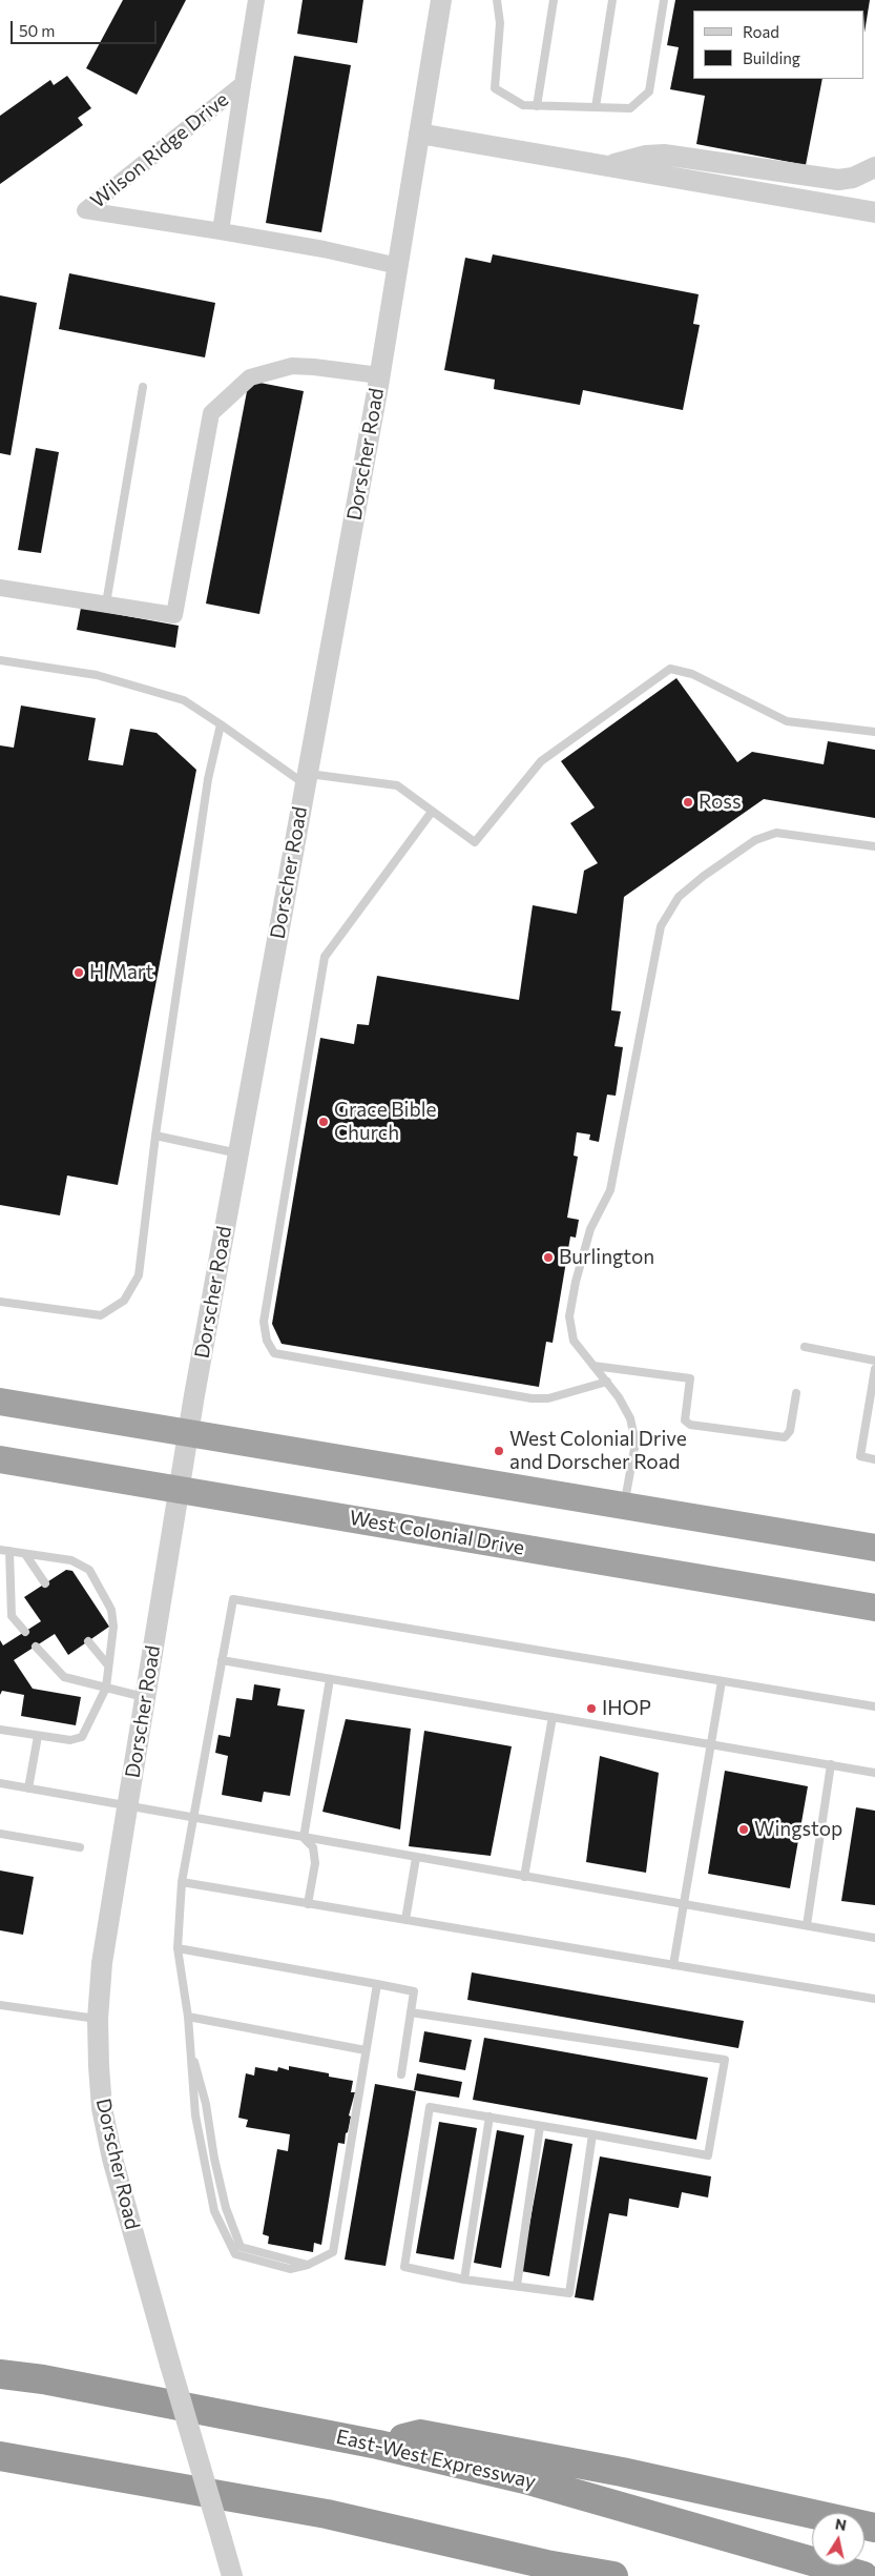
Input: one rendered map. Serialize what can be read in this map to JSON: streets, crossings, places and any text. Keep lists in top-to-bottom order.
{
  "streets": {
    "highway": ["West Colonial Drive", "East-West Expressway"],
    "street": ["Wilson Ridge Drive", "Dorscher Road"]
  },
  "crossings": [
    ["Wilson Ridge Drive", "Dorscher Road"],
    ["Dorscher Road", "West Colonial Drive"]
  ],
  "places": [
    "Ross",
    "H Mart",
    "Grace Bible Church",
    "Burlington",
    "West Colonial Drive and Dorscher Road",
    "IHOP",
    "Wingstop"
  ],
  "legend": ["Road", "Building"],
  "scale_bar": "50 m",
  "north": "top"
}
